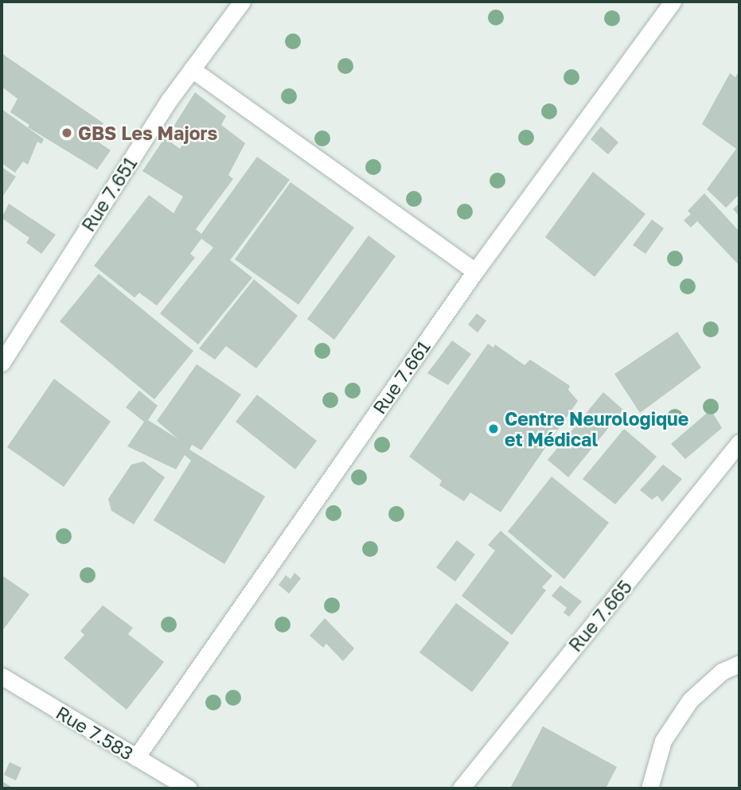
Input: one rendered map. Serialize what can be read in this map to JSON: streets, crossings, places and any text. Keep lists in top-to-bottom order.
{
  "streets": {
    "street": [
      "Rue 7.651",
      "Rue 7.661",
      "Rue 7.665",
      "Rue 7.583"
    ]
  },
  "crossings": [
    ["Rue 7.661", "Rue 7.583"]
  ],
  "places": ["GBS Les Majors", "Centre Neurologique et Médical"]
}
